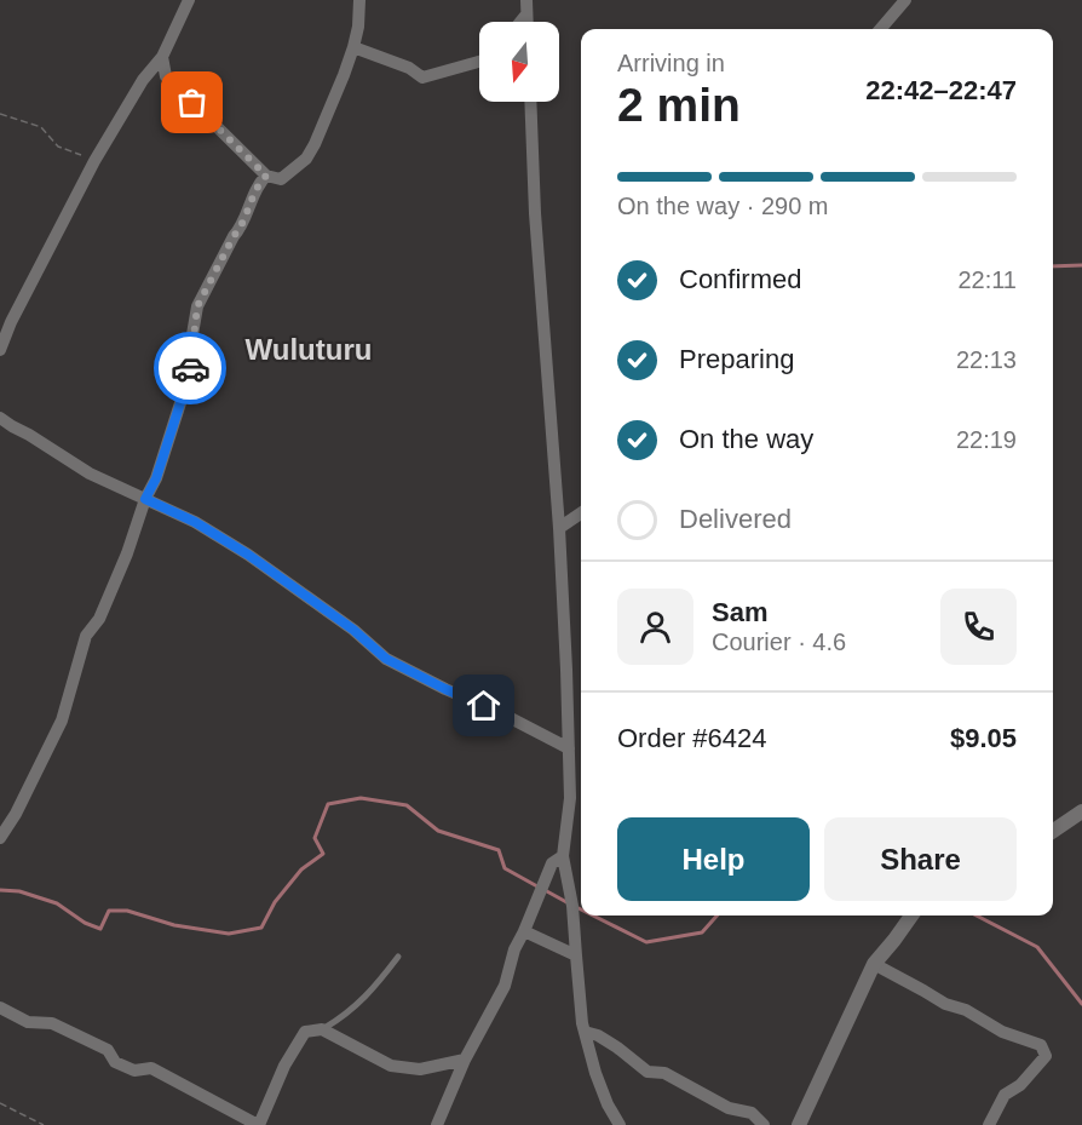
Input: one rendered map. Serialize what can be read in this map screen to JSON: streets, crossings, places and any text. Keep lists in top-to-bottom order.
{
  "districts": ["Wuluturu"],
  "north": "bottom",
  "page": {
    "heading": ["2 min", "Arriving in", "22:42–22:47"],
    "panel": [
      "Sam",
      "Courier · 4.6",
      "Order #6424",
      "$9.05"
    ],
    "bar": "On the way · 290 m",
    "list": [
      ["Confirmed", "22:11"],
      ["Preparing", "22:13"],
      ["On the way", "22:19"],
      "Delivered"
    ],
    "buttons": ["Help", "Share"]
  }
}
